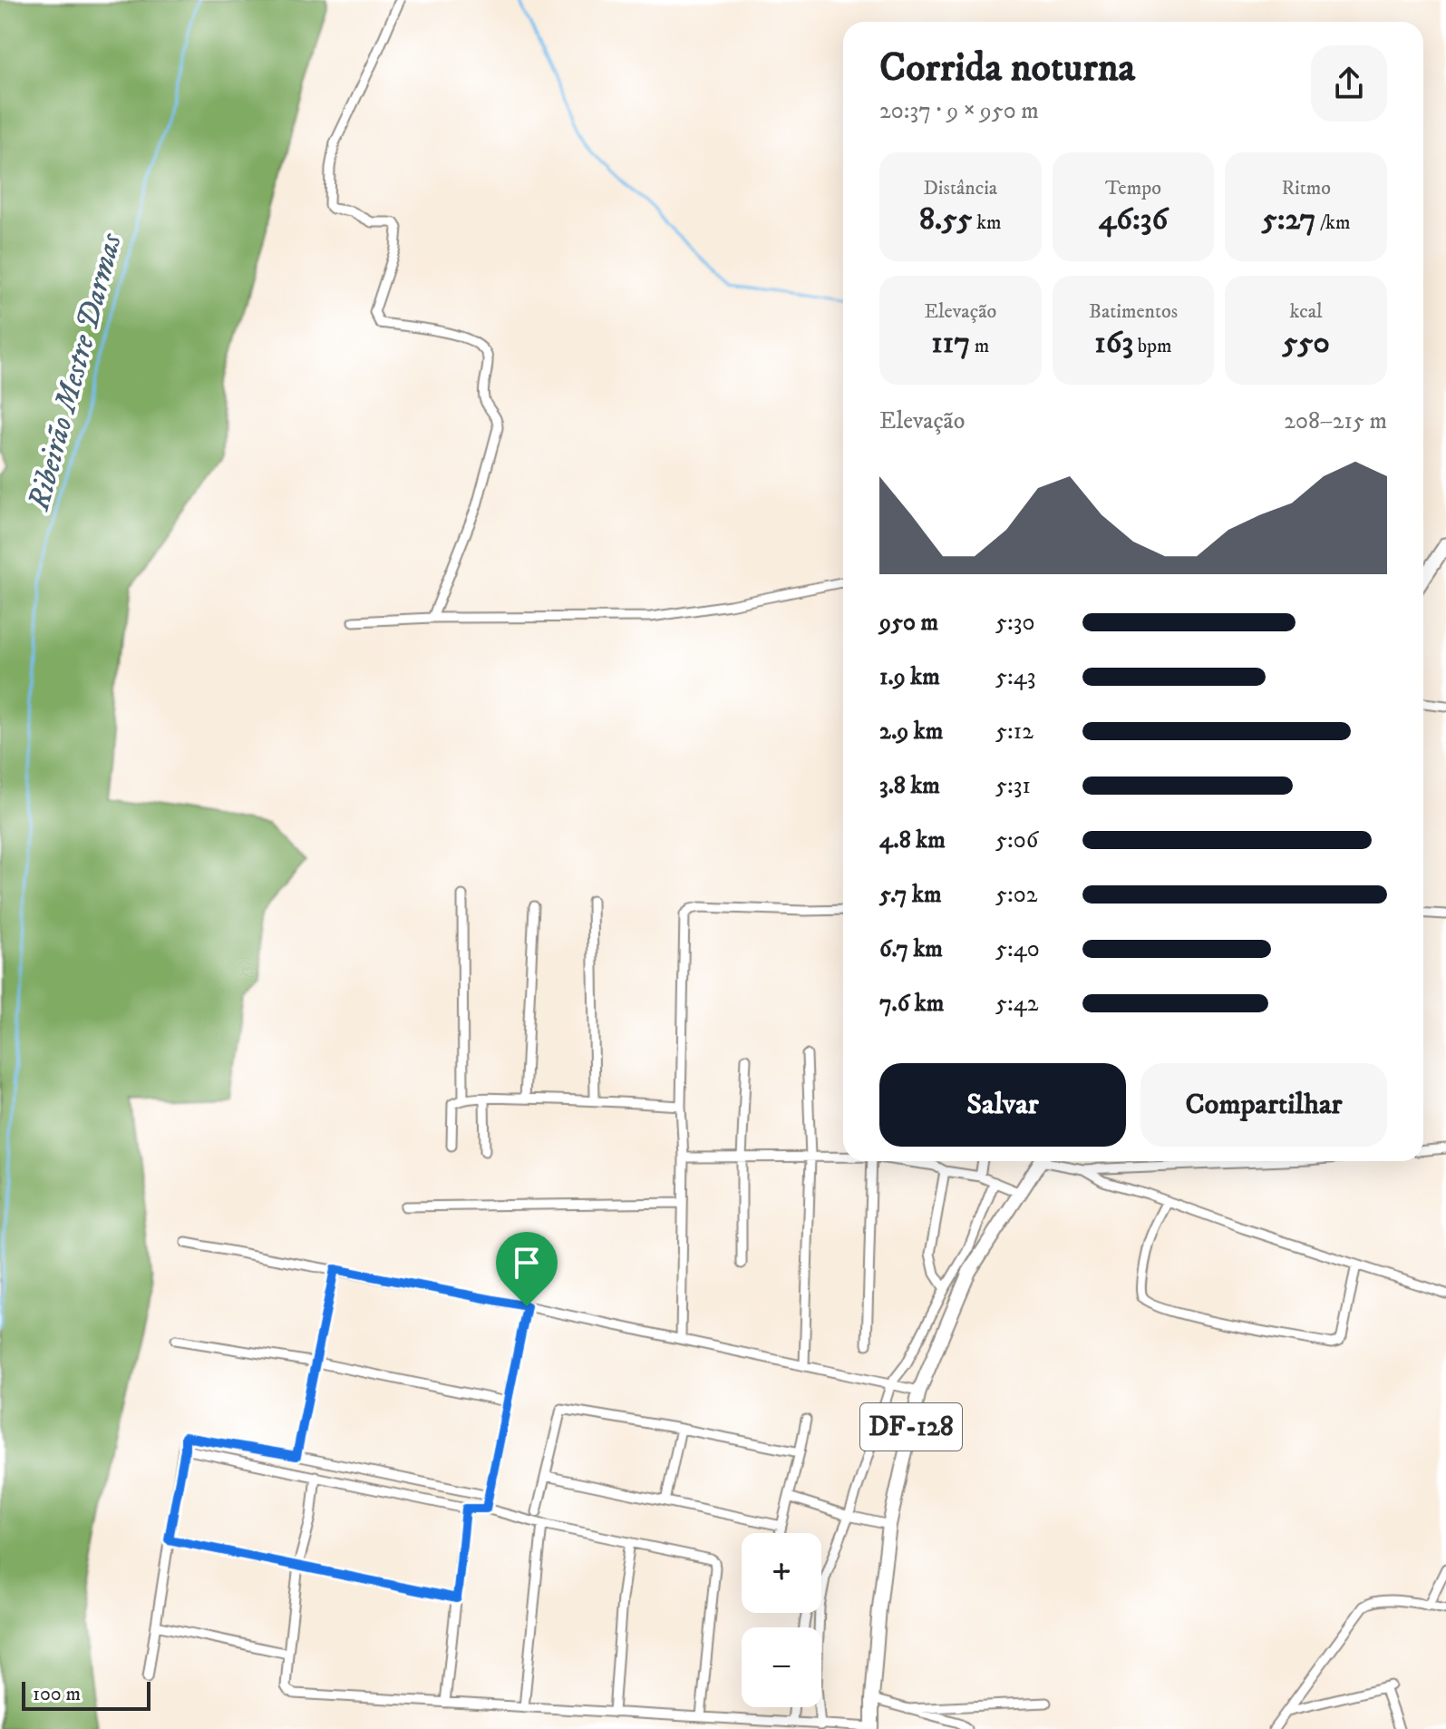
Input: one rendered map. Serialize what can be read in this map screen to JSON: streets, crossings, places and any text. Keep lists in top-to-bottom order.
{
  "streets": {
    "main road": ["DF-128"]
  },
  "water": ["Ribeirão Mestre Darmas"],
  "scale_bar": "100 m",
  "page": {
    "heading": ["Corrida noturna", "20:37 · 9 × 950 m"],
    "stats": [
      ["Distância", "8.55 km"],
      ["Tempo", "46:36"],
      ["Ritmo", "5:27 /km"],
      ["Elevação", "117 m"],
      ["Batimentos", "163 bpm"],
      ["kcal", "550"]
    ],
    "chart": ["Elevação", "208–215 m"],
    "list": [
      {
        "name": "950 m",
        "note": "5:30"
      },
      {
        "name": "1.9 km",
        "note": "5:43"
      },
      {
        "name": "2.9 km",
        "note": "5:12"
      },
      {
        "name": "3.8 km",
        "note": "5:31"
      },
      {
        "name": "4.8 km",
        "note": "5:06"
      },
      {
        "name": "5.7 km",
        "note": "5:02"
      },
      {
        "name": "6.7 km",
        "note": "5:40"
      },
      {
        "name": "7.6 km",
        "note": "5:42"
      }
    ],
    "buttons": ["Salvar", "Compartilhar"],
    "map_buttons": ["+", "−"],
    "scale": "100 m"
  }
}
